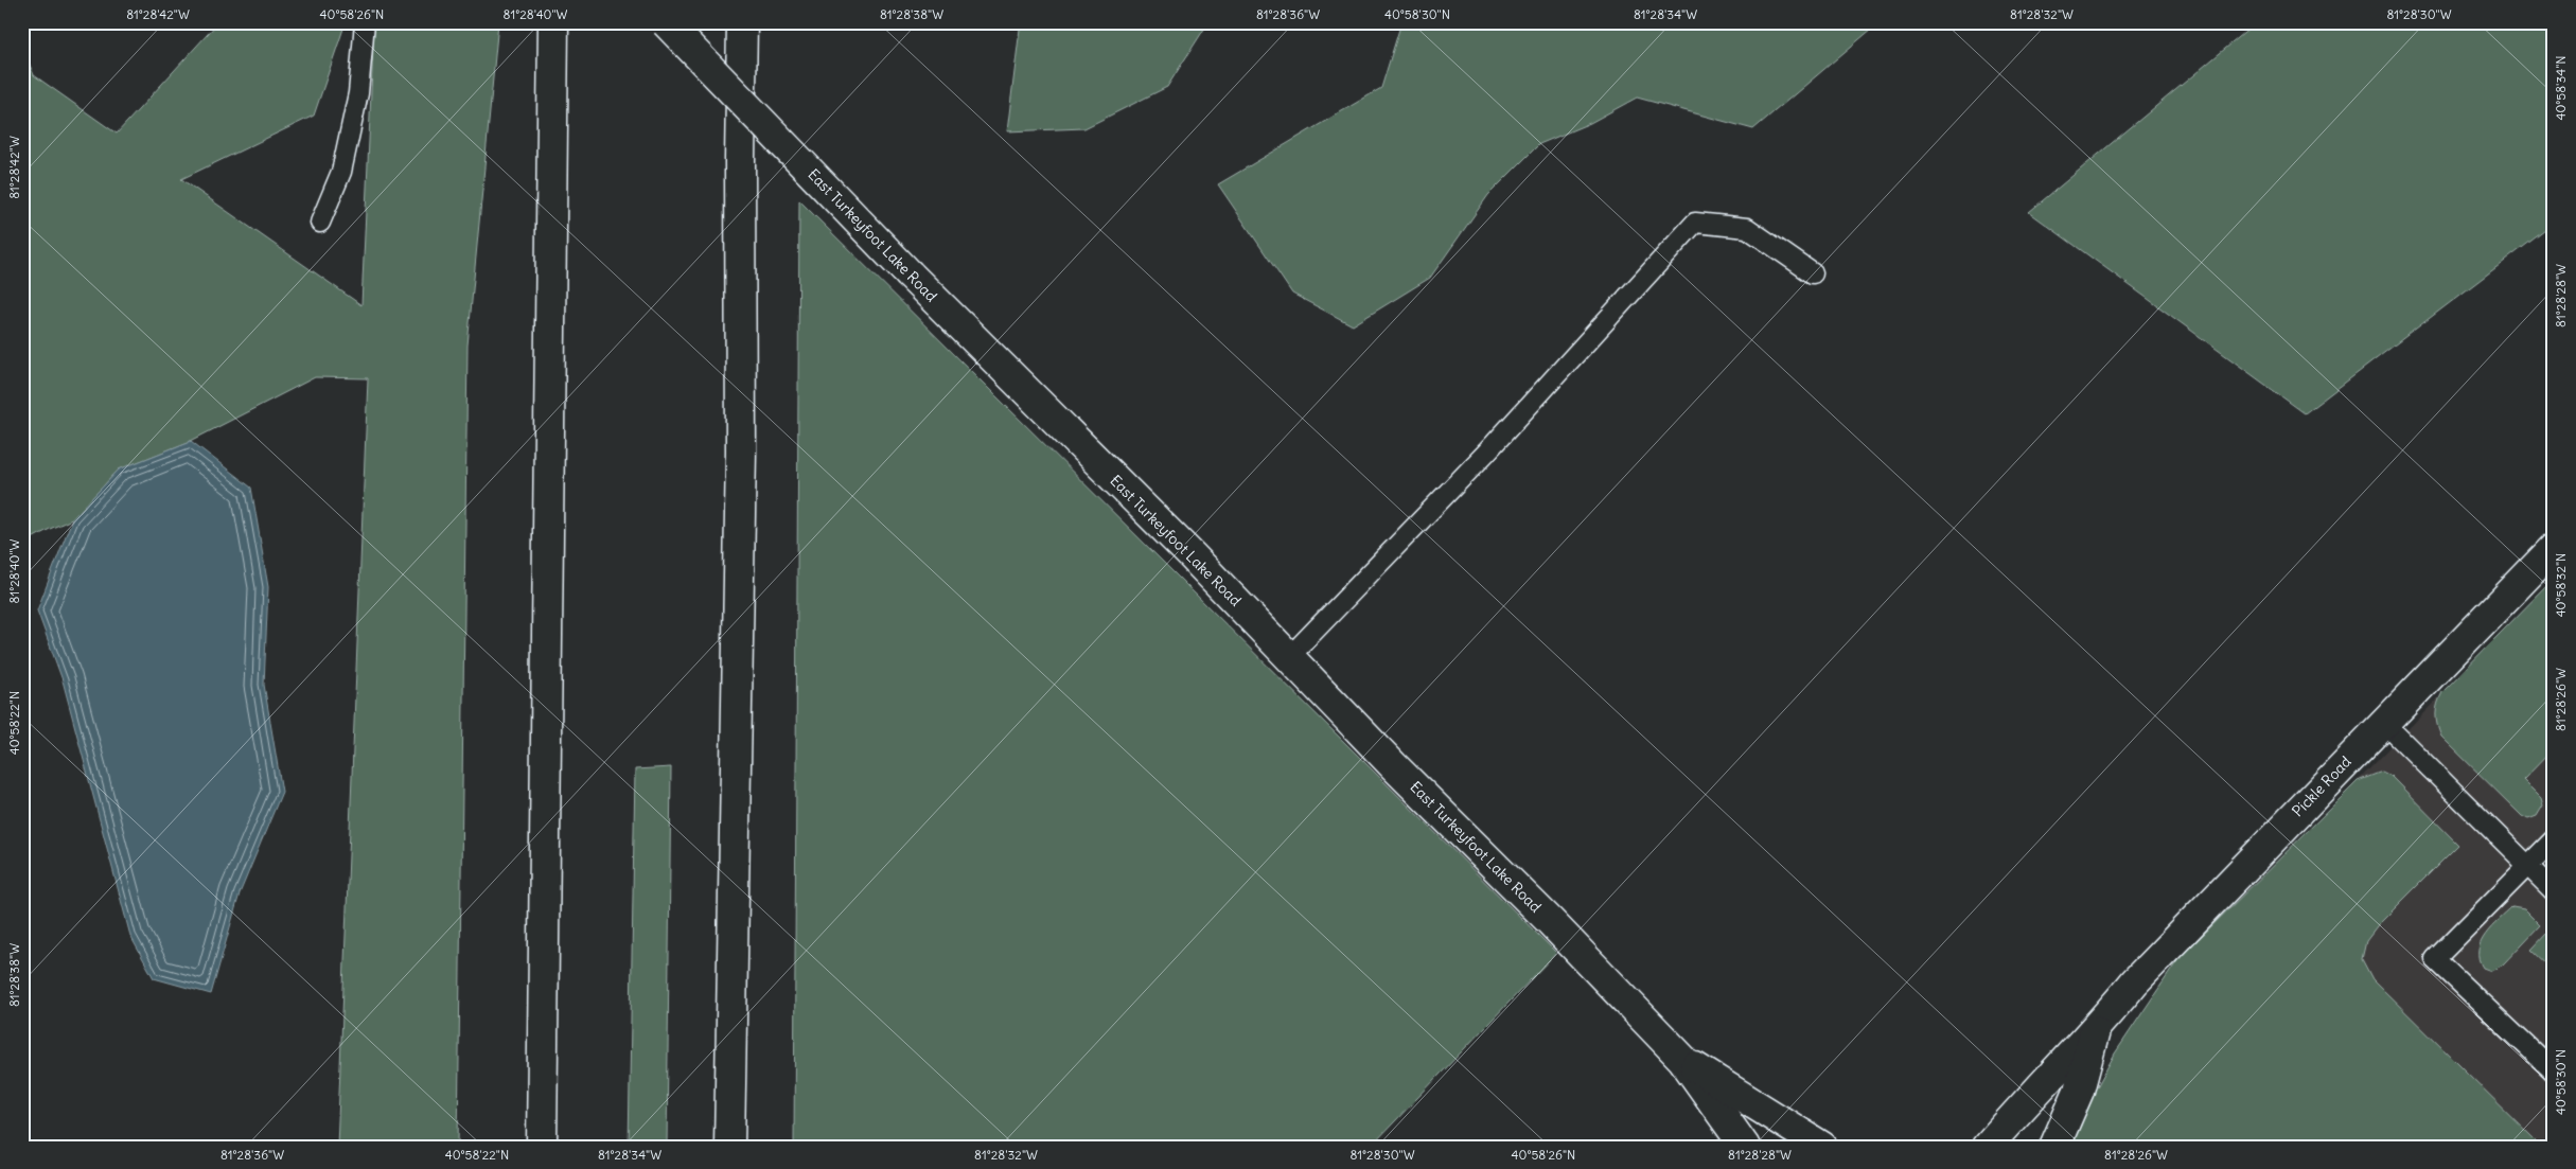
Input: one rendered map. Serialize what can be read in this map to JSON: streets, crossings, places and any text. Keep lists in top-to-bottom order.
{
  "streets": {
    "main road": ["East Turkeyfoot Lake Road", "Pickle Road"]
  },
  "coordinates": [
    "81°28'42\"W",
    "40°58'26\"N",
    "81°28'40\"W",
    "81°28'38\"W",
    "81°28'36\"W",
    "40°58'30\"N",
    "81°28'34\"W",
    "81°28'32\"W",
    "81°28'30\"W",
    "40°58'34\"N",
    "81°28'28\"W",
    "40°58'32\"N",
    "81°28'26\"W",
    "40°58'22\"N"
  ]
}
